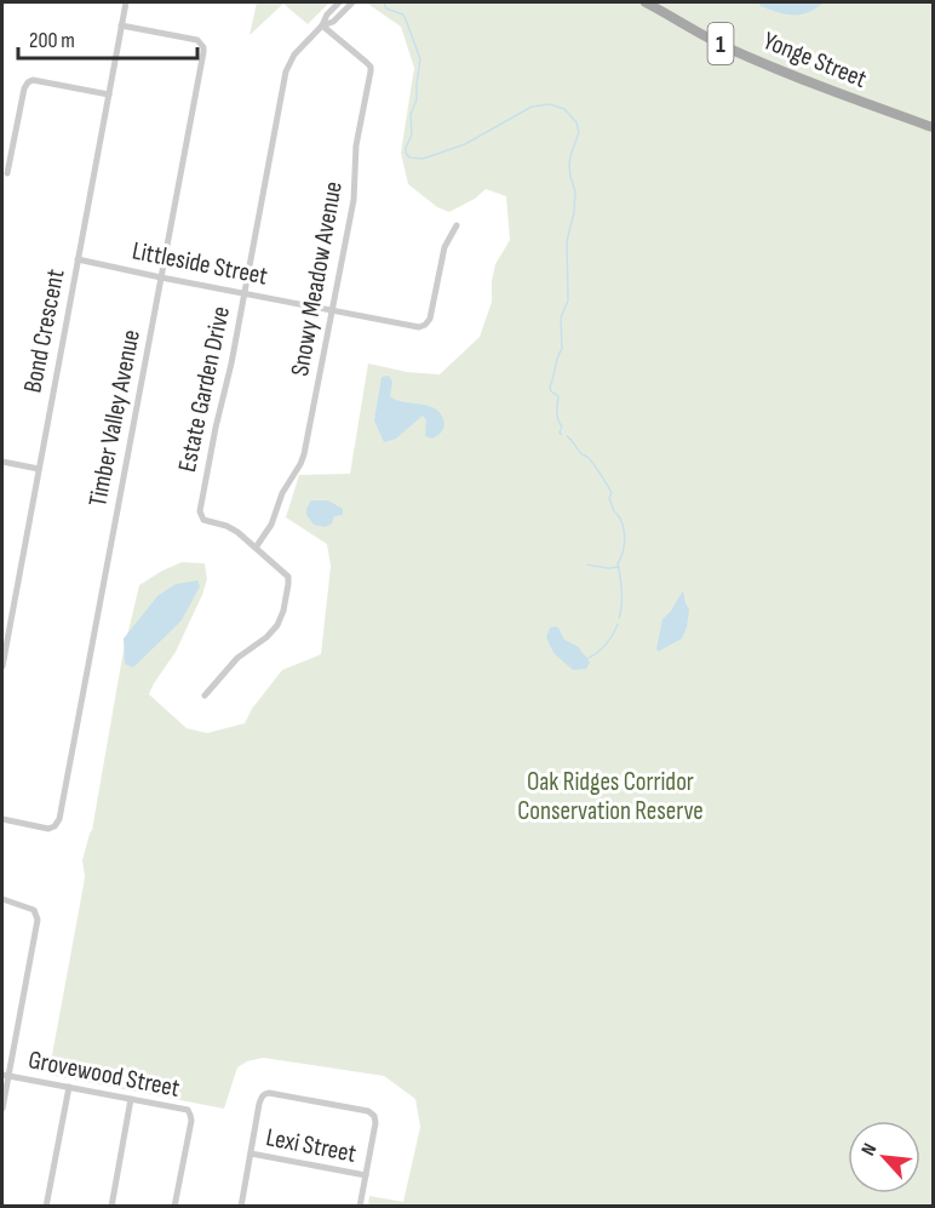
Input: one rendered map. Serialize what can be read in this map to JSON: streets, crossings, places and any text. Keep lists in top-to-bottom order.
{
  "streets": {
    "main road": ["1", "Yonge Street"],
    "street": [
      "Littleside Street",
      "Snowy Meadow Avenue",
      "Bond Crescent",
      "Estate Garden Drive",
      "Timber Valley Avenue",
      "Grovewood Street",
      "Lexi Street"
    ]
  },
  "crossings": [
    ["Littleside Street", "Snowy Meadow Avenue"],
    ["Littleside Street", "Bond Crescent"],
    ["Littleside Street", "Estate Garden Drive"],
    ["Littleside Street", "Timber Valley Avenue"],
    ["Snowy Meadow Avenue", "Estate Garden Drive"],
    ["Bond Crescent", "Timber Valley Avenue"]
  ],
  "parks": ["Oak Ridges Corridor Conservation Reserve"],
  "scale_bar": "200 m",
  "north": "top left"
}
